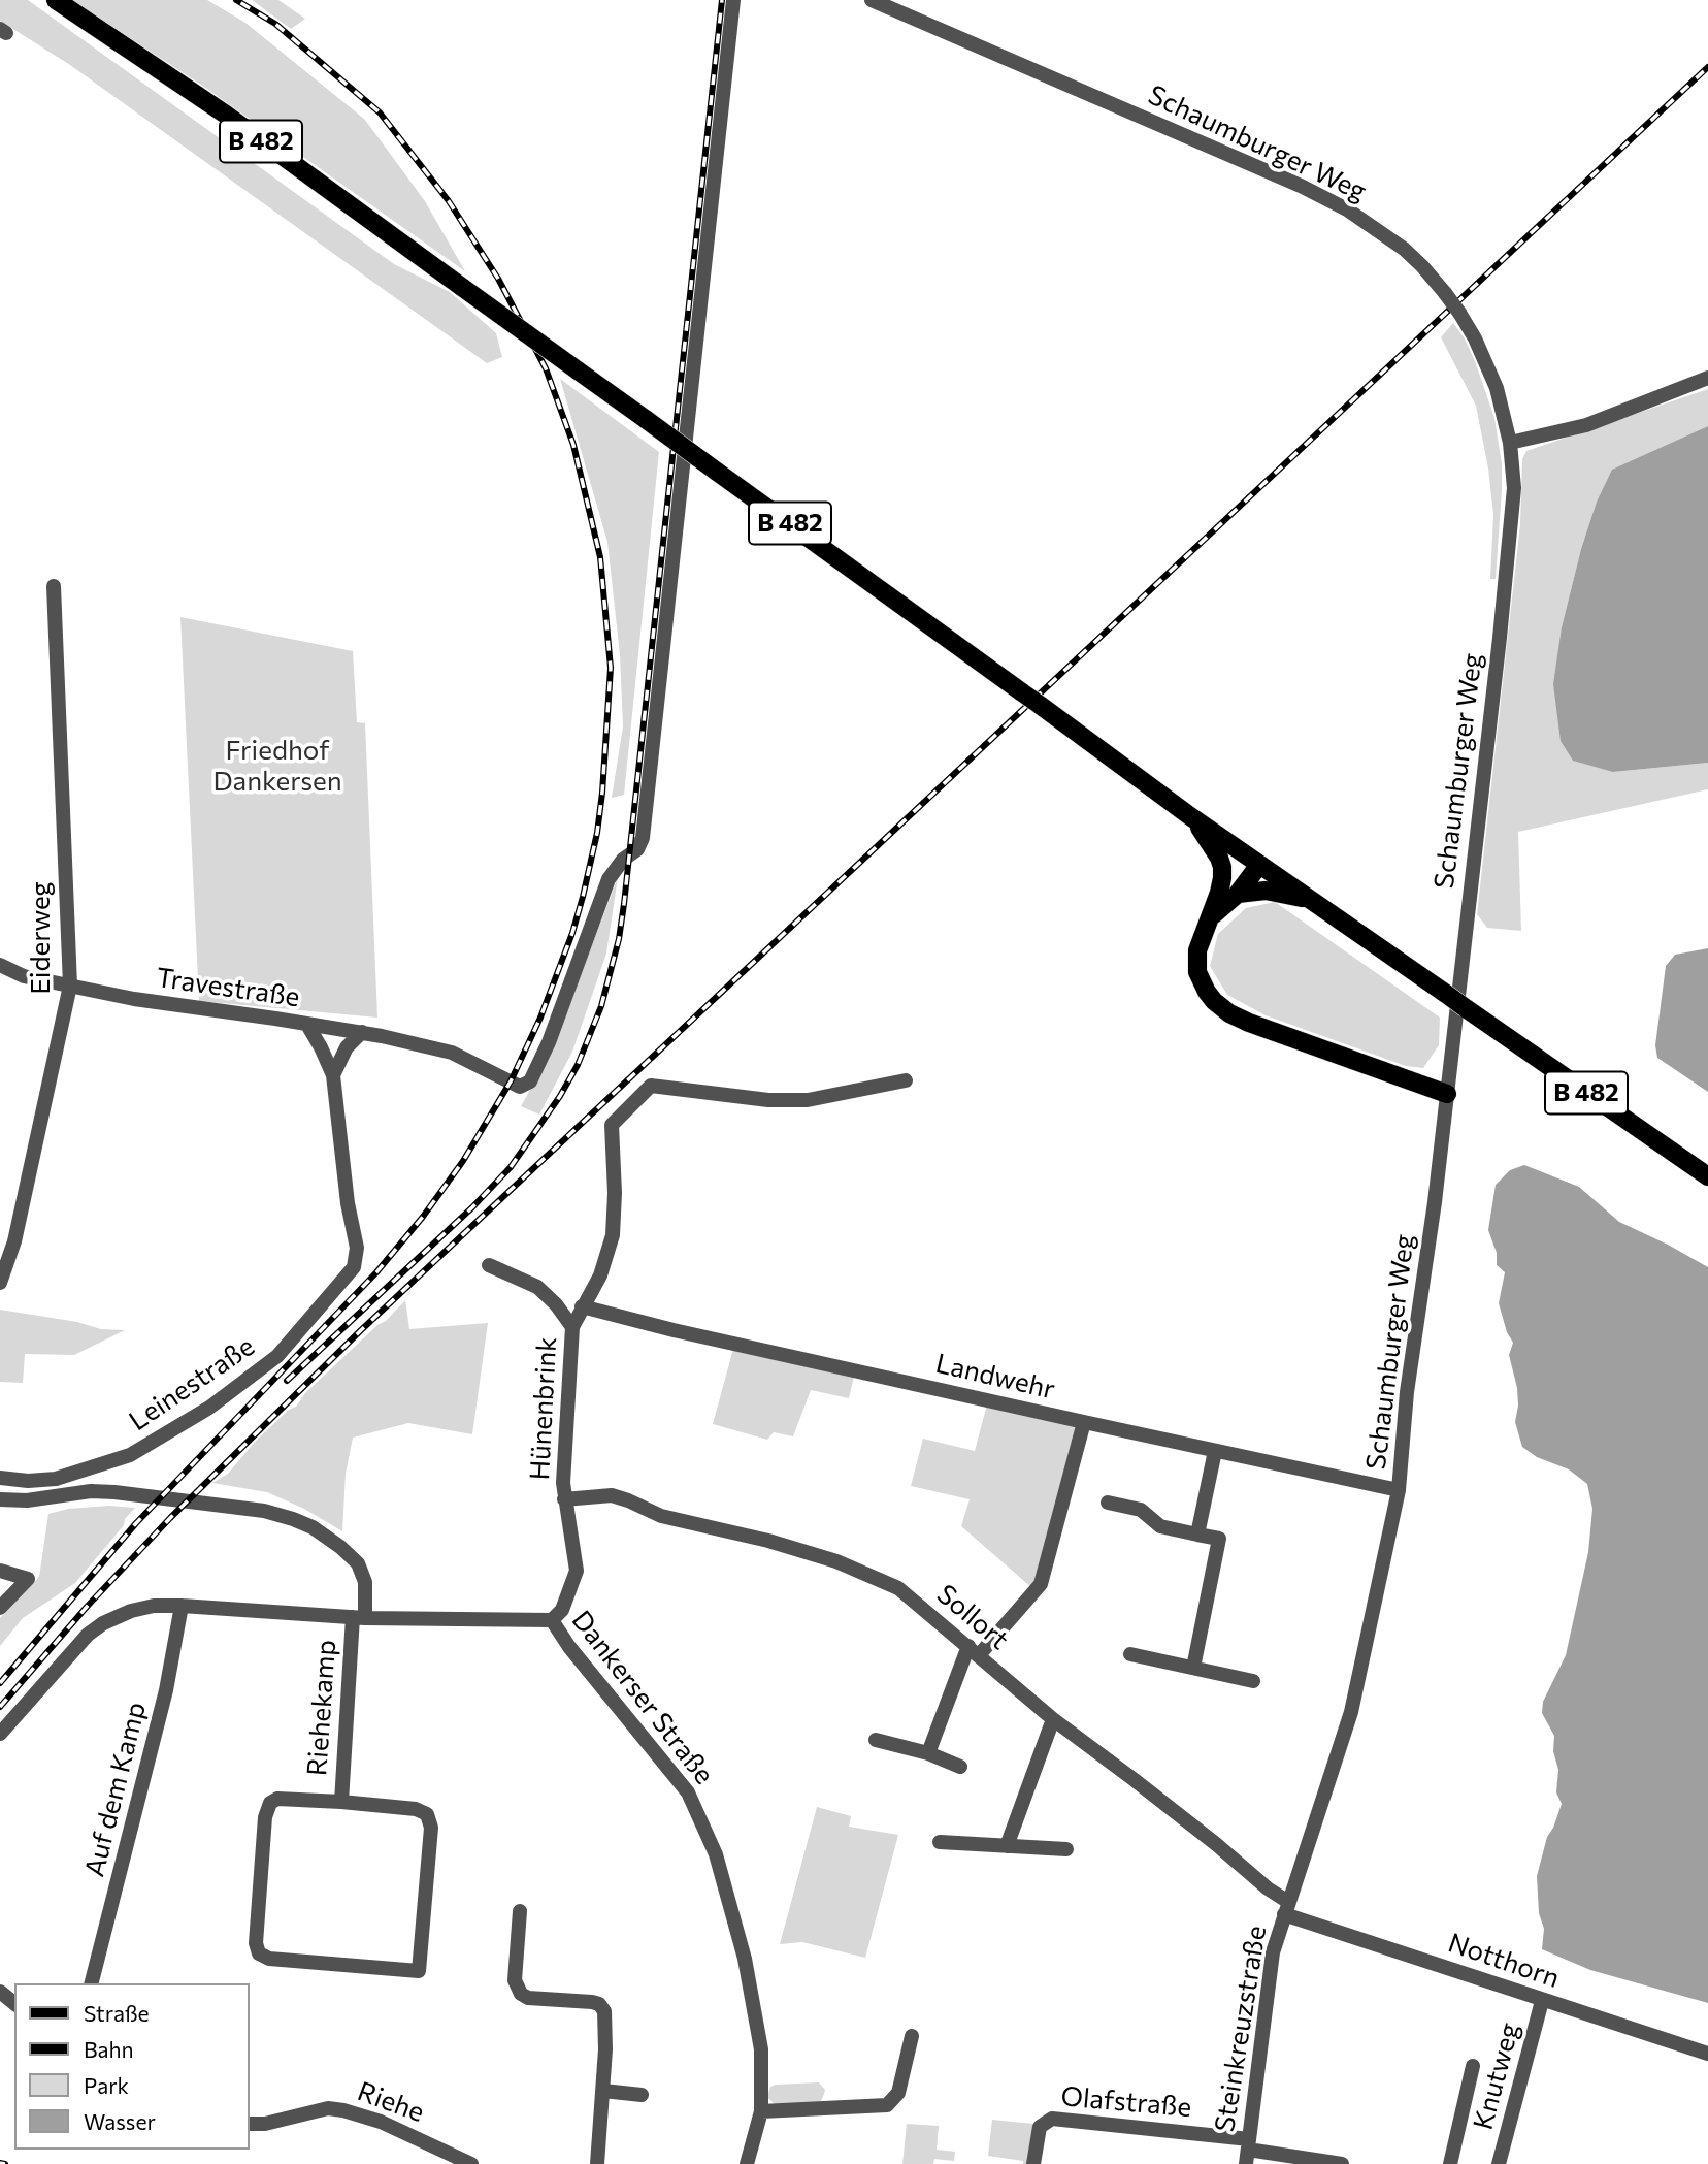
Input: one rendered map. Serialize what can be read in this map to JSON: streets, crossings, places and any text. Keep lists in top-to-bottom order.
{
  "streets": {
    "main road": ["B 482"],
    "street": [
      "Schaumburger Weg",
      "Eiderweg",
      "Travestraße",
      "Landwehr",
      "Leinestraße",
      "Hünenbrink",
      "Sollort",
      "Dankerser Straße",
      "Riehekamp",
      "Auf dem Kamp",
      "Notthorn",
      "Steinkreuzstraße",
      "Knutweg",
      "Riehe",
      "Olafstraße"
    ]
  },
  "crossings": [
    ["Schaumburger Weg", "Landwehr"],
    ["Schaumburger Weg", "Sollort"],
    ["Schaumburger Weg", "Notthorn"],
    ["Schaumburger Weg", "Steinkreuzstraße"],
    ["Eiderweg", "Travestraße"],
    ["Travestraße", "Leinestraße"],
    ["Landwehr", "Hünenbrink"],
    ["Hünenbrink", "Sollort"],
    ["Hünenbrink", "Dankerser Straße"],
    ["Sollort", "Notthorn"],
    ["Sollort", "Steinkreuzstraße"],
    ["Dankerser Straße", "Riehekamp"],
    ["Dankerser Straße", "Auf dem Kamp"],
    ["Notthorn", "Steinkreuzstraße"],
    ["Notthorn", "Knutweg"],
    ["Steinkreuzstraße", "Olafstraße"]
  ],
  "parks": ["Friedhof Dankersen"],
  "legend": [
    "Straße",
    "Bahn",
    "Park",
    "Wasser"
  ]
}
